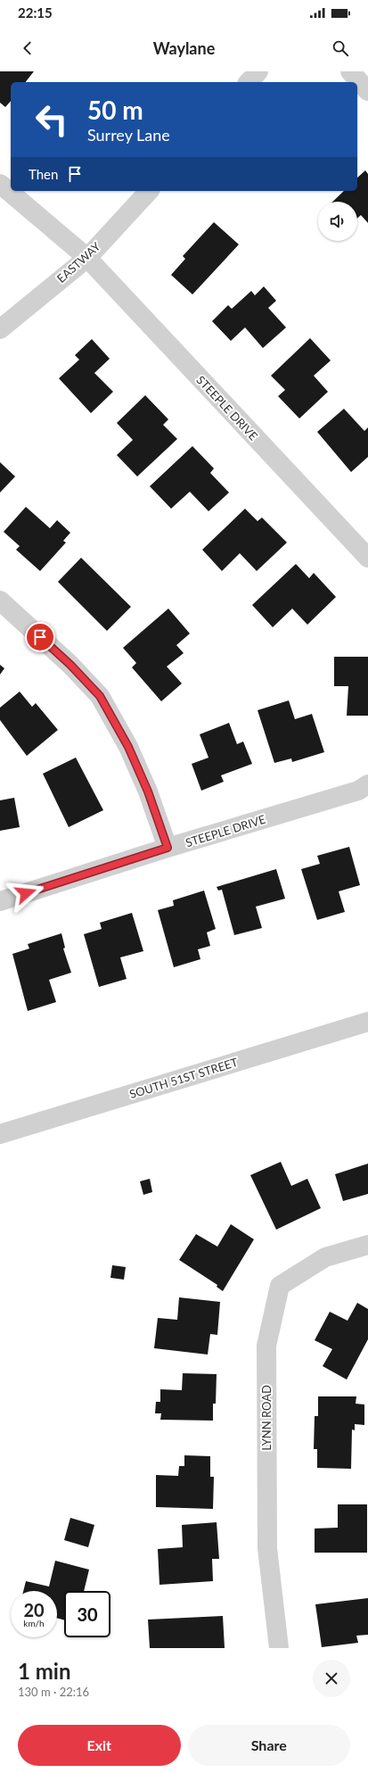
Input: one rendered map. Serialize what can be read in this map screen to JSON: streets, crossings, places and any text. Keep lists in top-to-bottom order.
{
  "streets": {
    "street": [
      "EASTWAY",
      "STEEPLE DRIVE",
      "SOUTH 51ST STREET",
      "LYNN ROAD"
    ]
  },
  "crossings": [
    ["EASTWAY", "STEEPLE DRIVE"]
  ],
  "page": {
    "status": "22:15",
    "header": "Waylane",
    "turn": ["50 m", "Surrey Lane"],
    "then": "Then",
    "speed": "20 km/h",
    "limit": "30",
    "heading": ["1 min", "130 m · 22:16"],
    "buttons": ["Exit", "Share"]
  }
}
